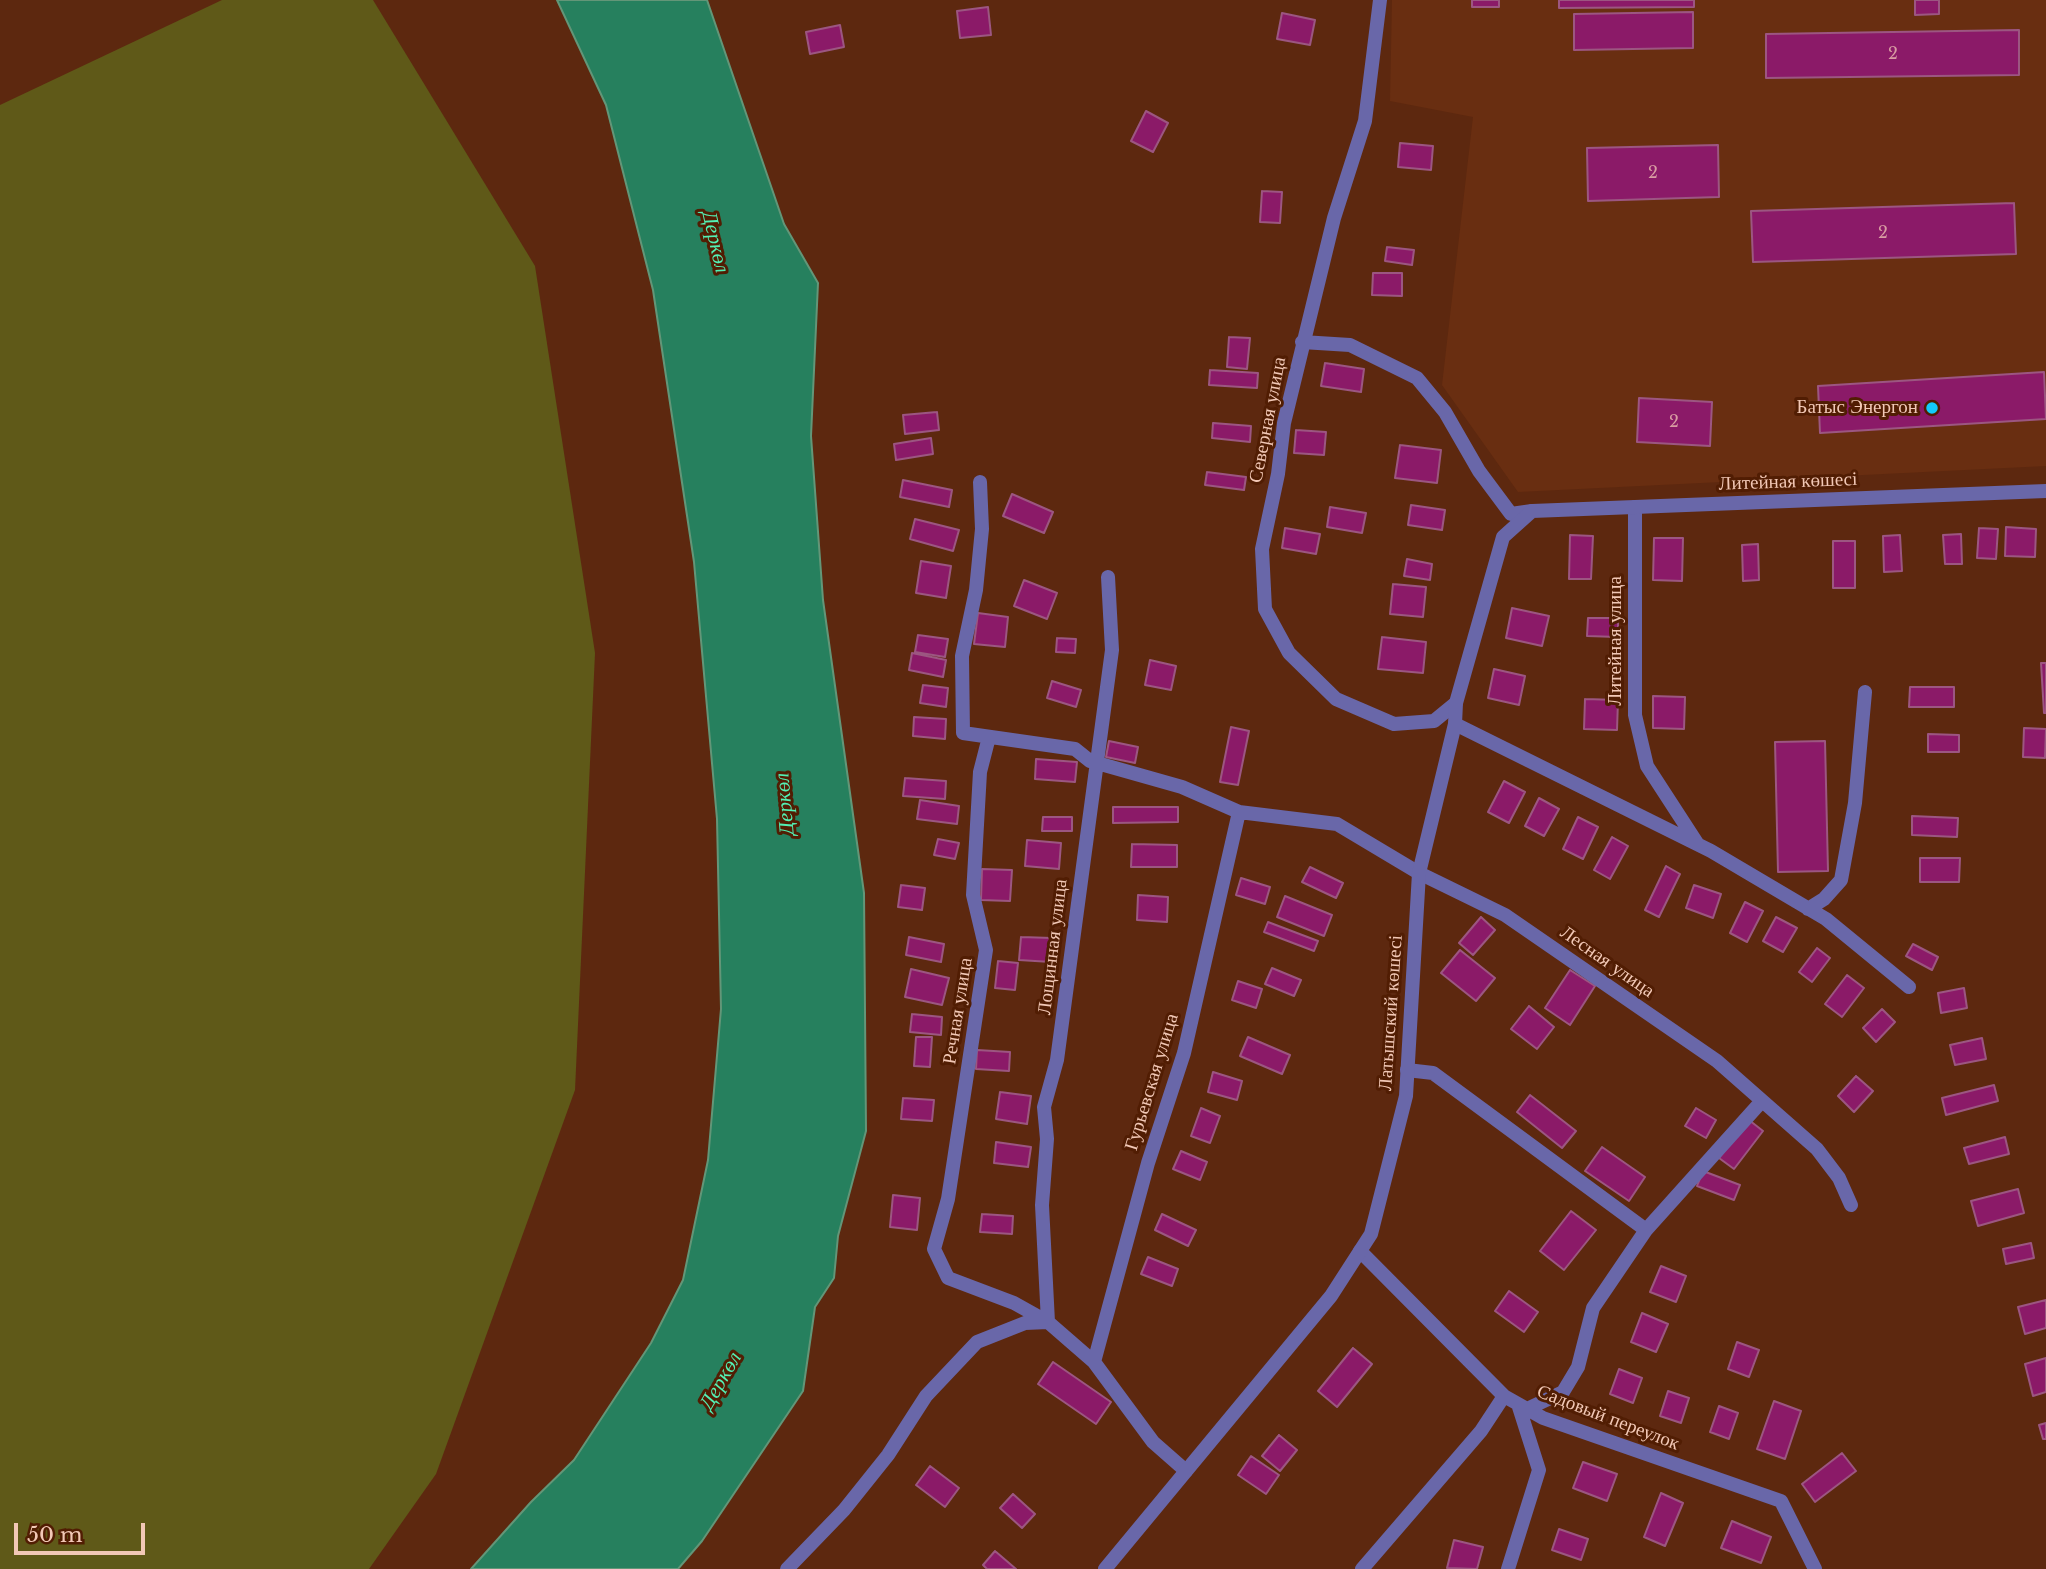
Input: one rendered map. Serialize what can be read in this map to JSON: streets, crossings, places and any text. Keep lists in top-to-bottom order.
{
  "streets": {
    "street": [
      "Северная улица",
      "Литейная көшесі",
      "Литейная улица",
      "Лощинная улица",
      "Лесная улица",
      "Речная улица",
      "Латышский көшесі",
      "Гурьевская улица",
      "Садовый переулок"
    ]
  },
  "crossings": [
    ["Северная улица", "Литейная көшесі"],
    ["Северная улица", "Латышский көшесі"],
    ["Литейная көшесі", "Литейная улица"],
    ["Литейная көшесі", "Латышский көшесі"],
    ["Литейная улица", "Латышский көшесі"],
    ["Лощинная улица", "Лесная улица"],
    ["Лощинная улица", "Речная улица"],
    ["Лесная улица", "Речная улица"],
    ["Лесная улица", "Латышский көшесі"],
    ["Лесная улица", "Гурьевская улица"],
    ["Латышский көшесі", "Садовый переулок"]
  ],
  "water": ["Деркөл"],
  "places": ["Батыс Энергон"],
  "house_numbers": [
    "2",
    "2",
    "2",
    "2"
  ],
  "scale_bar": "50 m"
}
